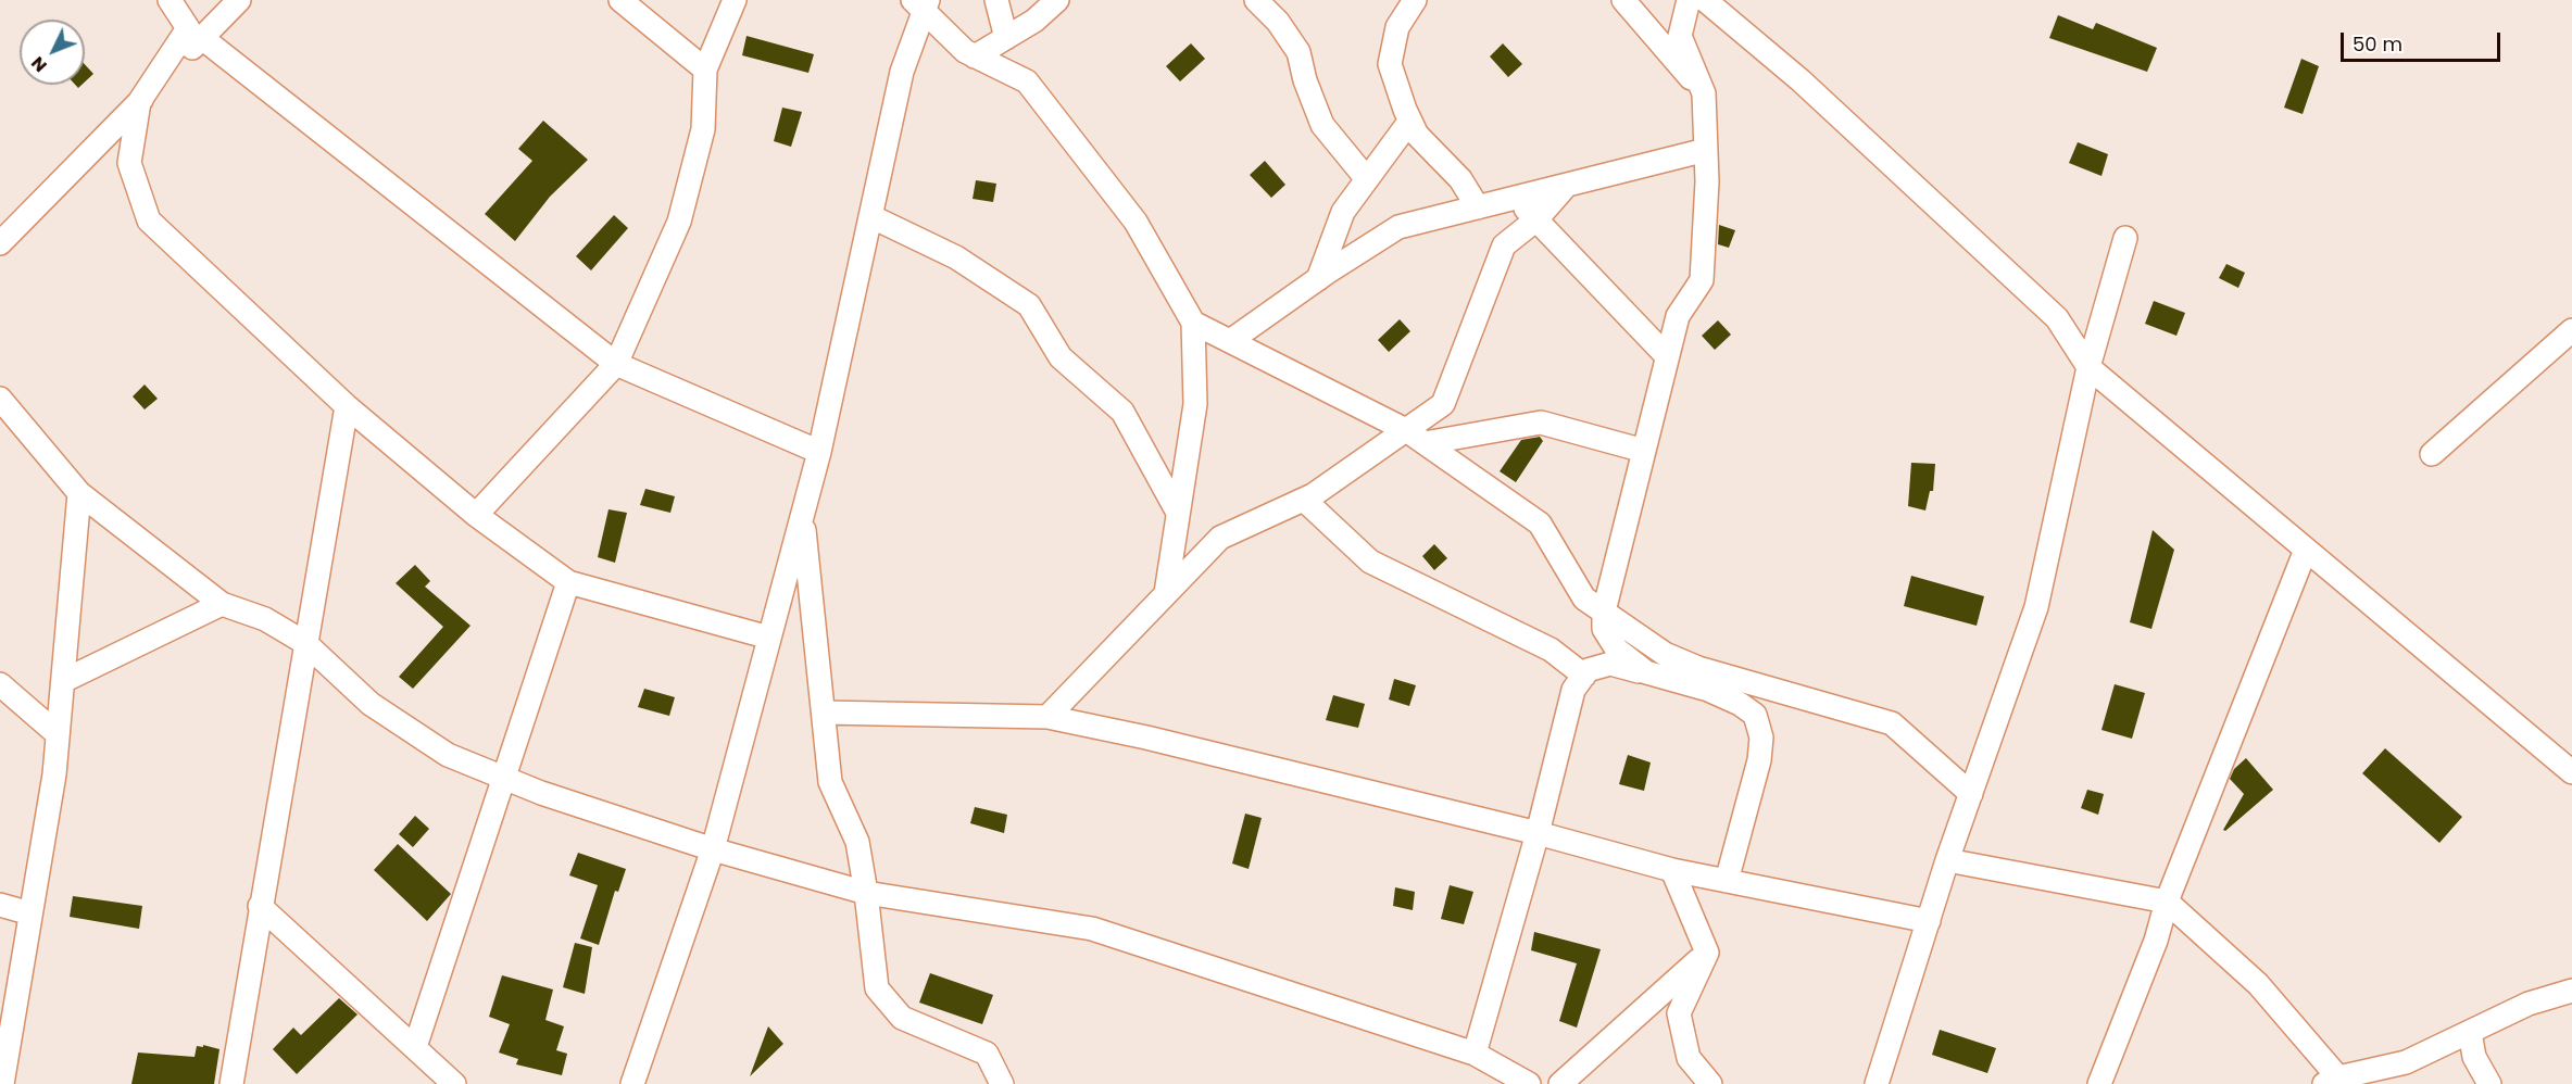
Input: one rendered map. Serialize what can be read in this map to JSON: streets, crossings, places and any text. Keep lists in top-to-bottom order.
{
  "scale_bar": "50 m",
  "north": "bottom left"
}
